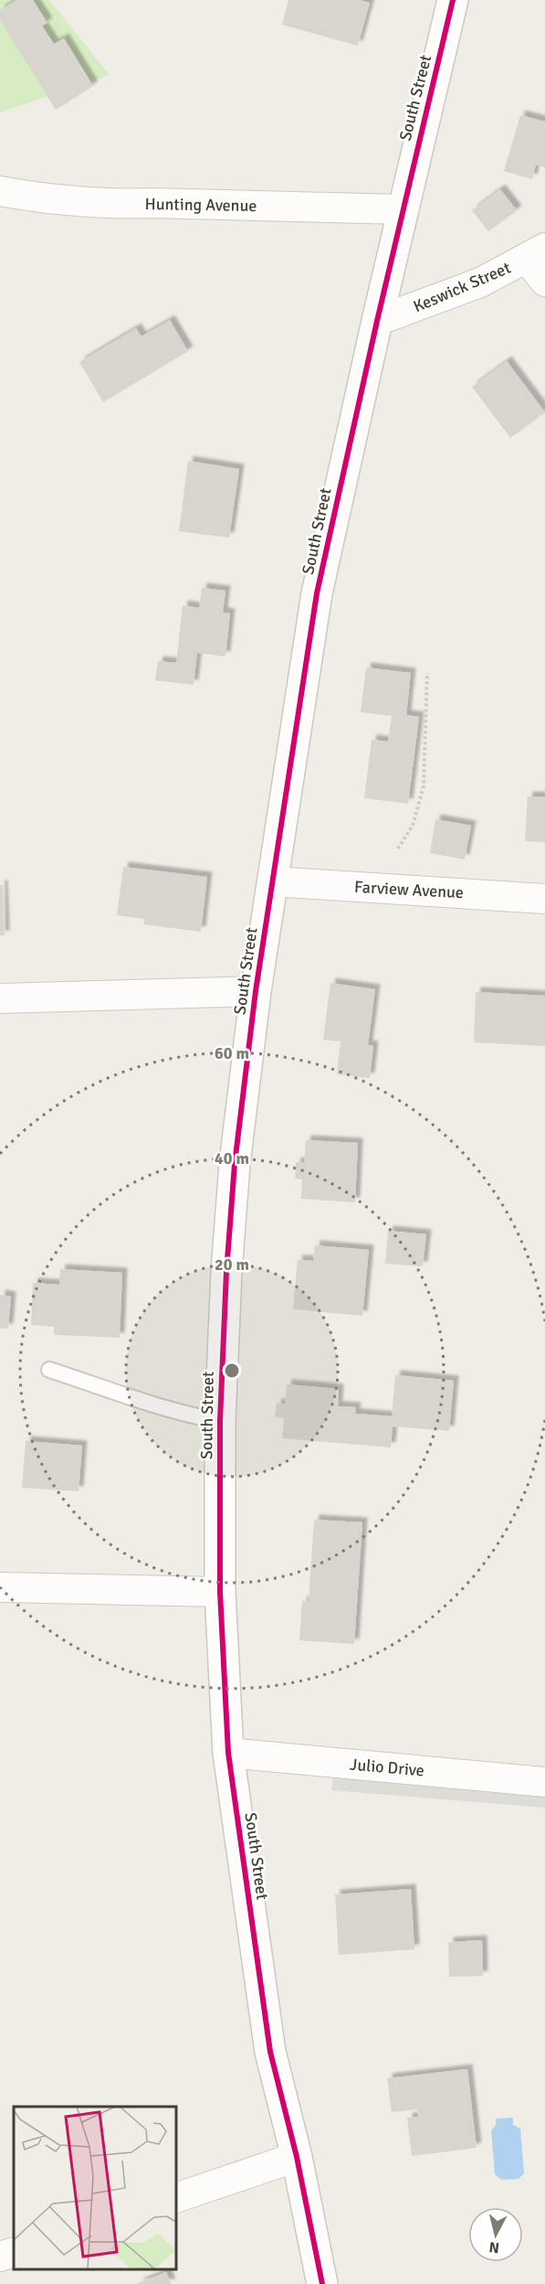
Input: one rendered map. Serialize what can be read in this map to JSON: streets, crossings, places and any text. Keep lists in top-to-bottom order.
{
  "streets": {
    "street": [
      "South Street",
      "Hunting Avenue",
      "Keswick Street",
      "Farview Avenue",
      "Julio Drive"
    ]
  },
  "crossings": [
    ["South Street", "Hunting Avenue"],
    ["South Street", "Keswick Street"],
    ["South Street", "Farview Avenue"],
    ["South Street", "Julio Drive"]
  ],
  "north": "bottom",
  "rings": ["60 m", "40 m", "20 m"]
}
